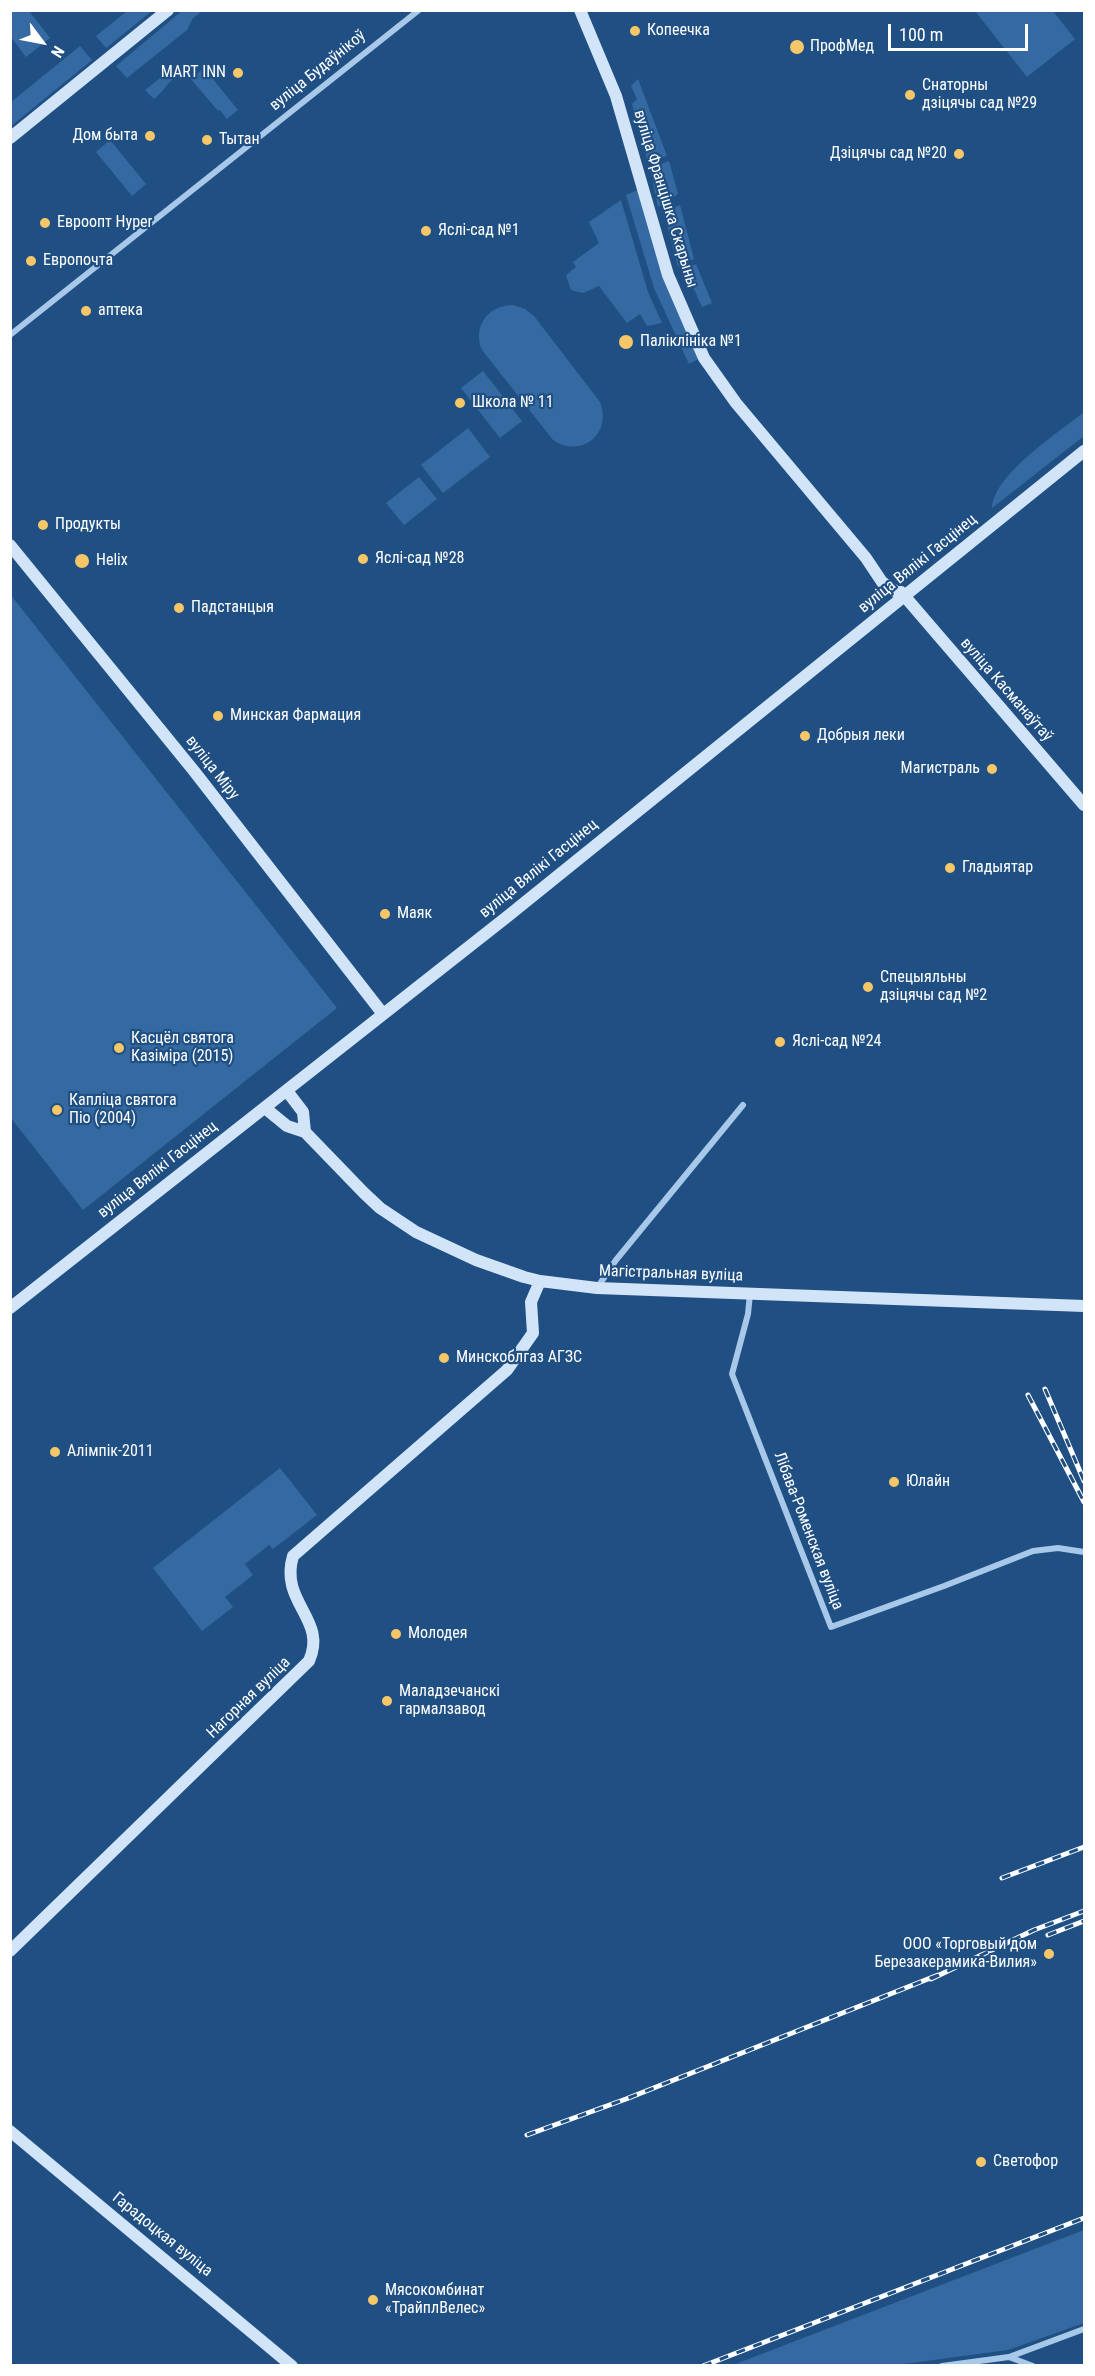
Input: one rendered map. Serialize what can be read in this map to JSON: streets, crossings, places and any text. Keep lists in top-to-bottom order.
{
  "streets": {
    "main road": [
      "вуліца Францішка Скарыны",
      "вуліца Вялікі Гасцінец",
      "вуліца Касманаўтаў",
      "вуліца Міру",
      "Магістральная вуліца",
      "Нагорная вуліца",
      "Гарадоцкая вуліца"
    ],
    "street": ["вуліца Будаўнікоў", "Лібава-Роменская вуліца"]
  },
  "crossings": [
    ["вуліца Францішка Скарыны", "вуліца Вялікі Гасцінец"],
    ["вуліца Францішка Скарыны", "вуліца Касманаўтаў"],
    ["вуліца Вялікі Гасцінец", "вуліца Касманаўтаў"],
    ["вуліца Вялікі Гасцінец", "вуліца Міру"],
    ["Магістральная вуліца", "Лібава-Роменская вуліца"],
    ["Магістральная вуліца", "Нагорная вуліца"]
  ],
  "places": [
    "Копеечка",
    "ПрофМед",
    "MART INN",
    "Снаторны дзіцячы сад №29",
    "Дом быта",
    "Тытан",
    "Дзіцячы сад №20",
    "Евроопт Hyper",
    "Яслі-сад №1",
    "Европочта",
    "аптека",
    "Паліклініка №1",
    "Школа № 11",
    "Продукты",
    "Яслі-сад №28",
    "Helix",
    "Падстанцыя",
    "Минская Фармация",
    "Добрыя леки",
    "Магистраль",
    "Гладыятар",
    "Маяк",
    "Спецыяльны дзіцячы сад №2",
    "Яслі-сад №24",
    "Касцёл святога Казіміра (2015)",
    "Капліца святога Піо (2004)",
    "Минскоблгаз АГЗС",
    "Алімпік-2011",
    "Юлайн",
    "Молодея",
    "Маладзечанскі гармалзавод",
    "ООО «Торговый дом Березакерамика-Вилия»",
    "Светофор",
    "Мясокомбинат «ТрайплВелес»"
  ],
  "scale_bar": "100 m",
  "north": "bottom right"
}
